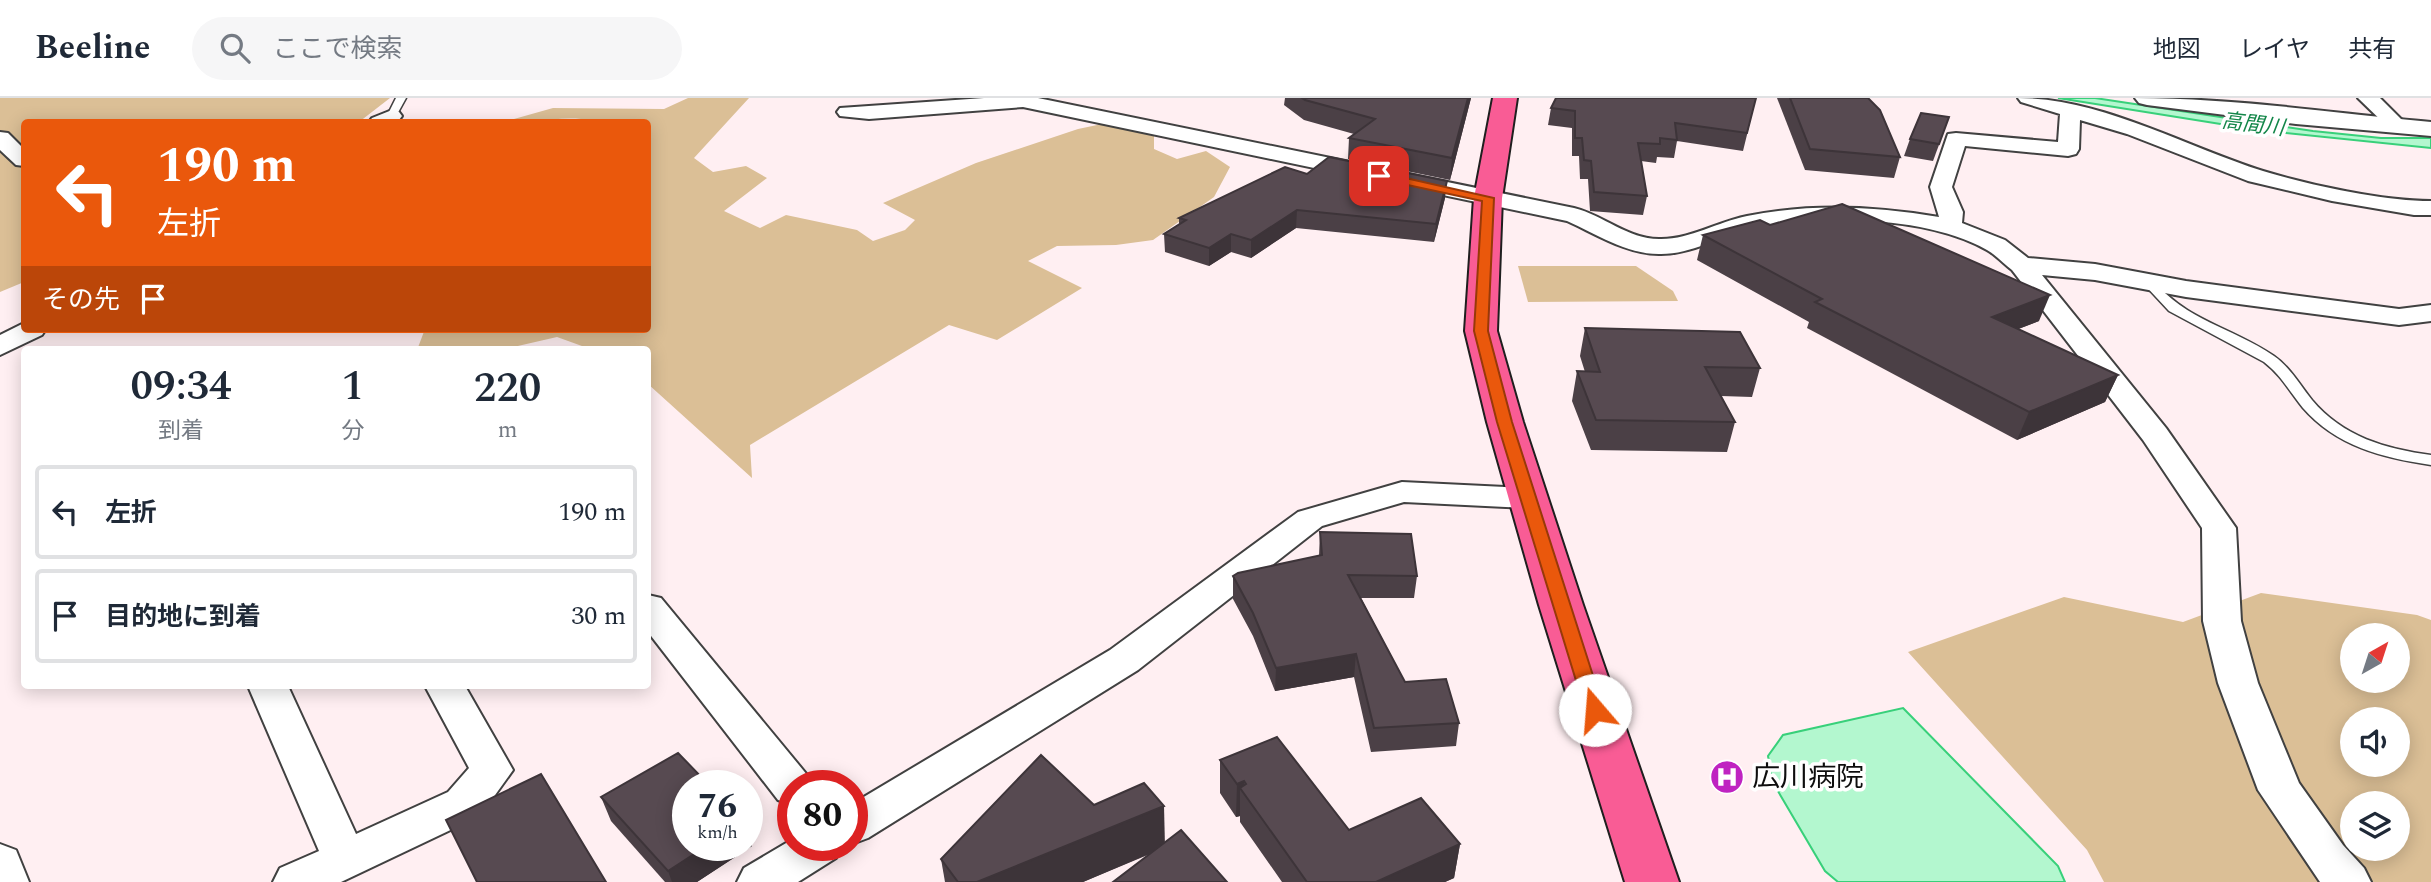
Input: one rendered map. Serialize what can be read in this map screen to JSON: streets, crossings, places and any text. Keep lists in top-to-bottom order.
{
  "water": ["高間川"],
  "places": {
    "hospital": ["広川病院"]
  },
  "north": "top right",
  "page": {
    "header": "Beeline",
    "search": "ここで検索",
    "nav": ["地図", "レイヤ", "共有"],
    "turn": ["190 m", "左折"],
    "then": "その先",
    "eta": [
      "09:34",
      "到着",
      "1",
      "分",
      "220",
      "m"
    ],
    "list": [
      {
        "name": "左折",
        "value": "190 m"
      },
      {
        "name": "目的地に到着",
        "value": "30 m"
      }
    ],
    "speed": "76 km/h",
    "limit": "80"
  }
}
